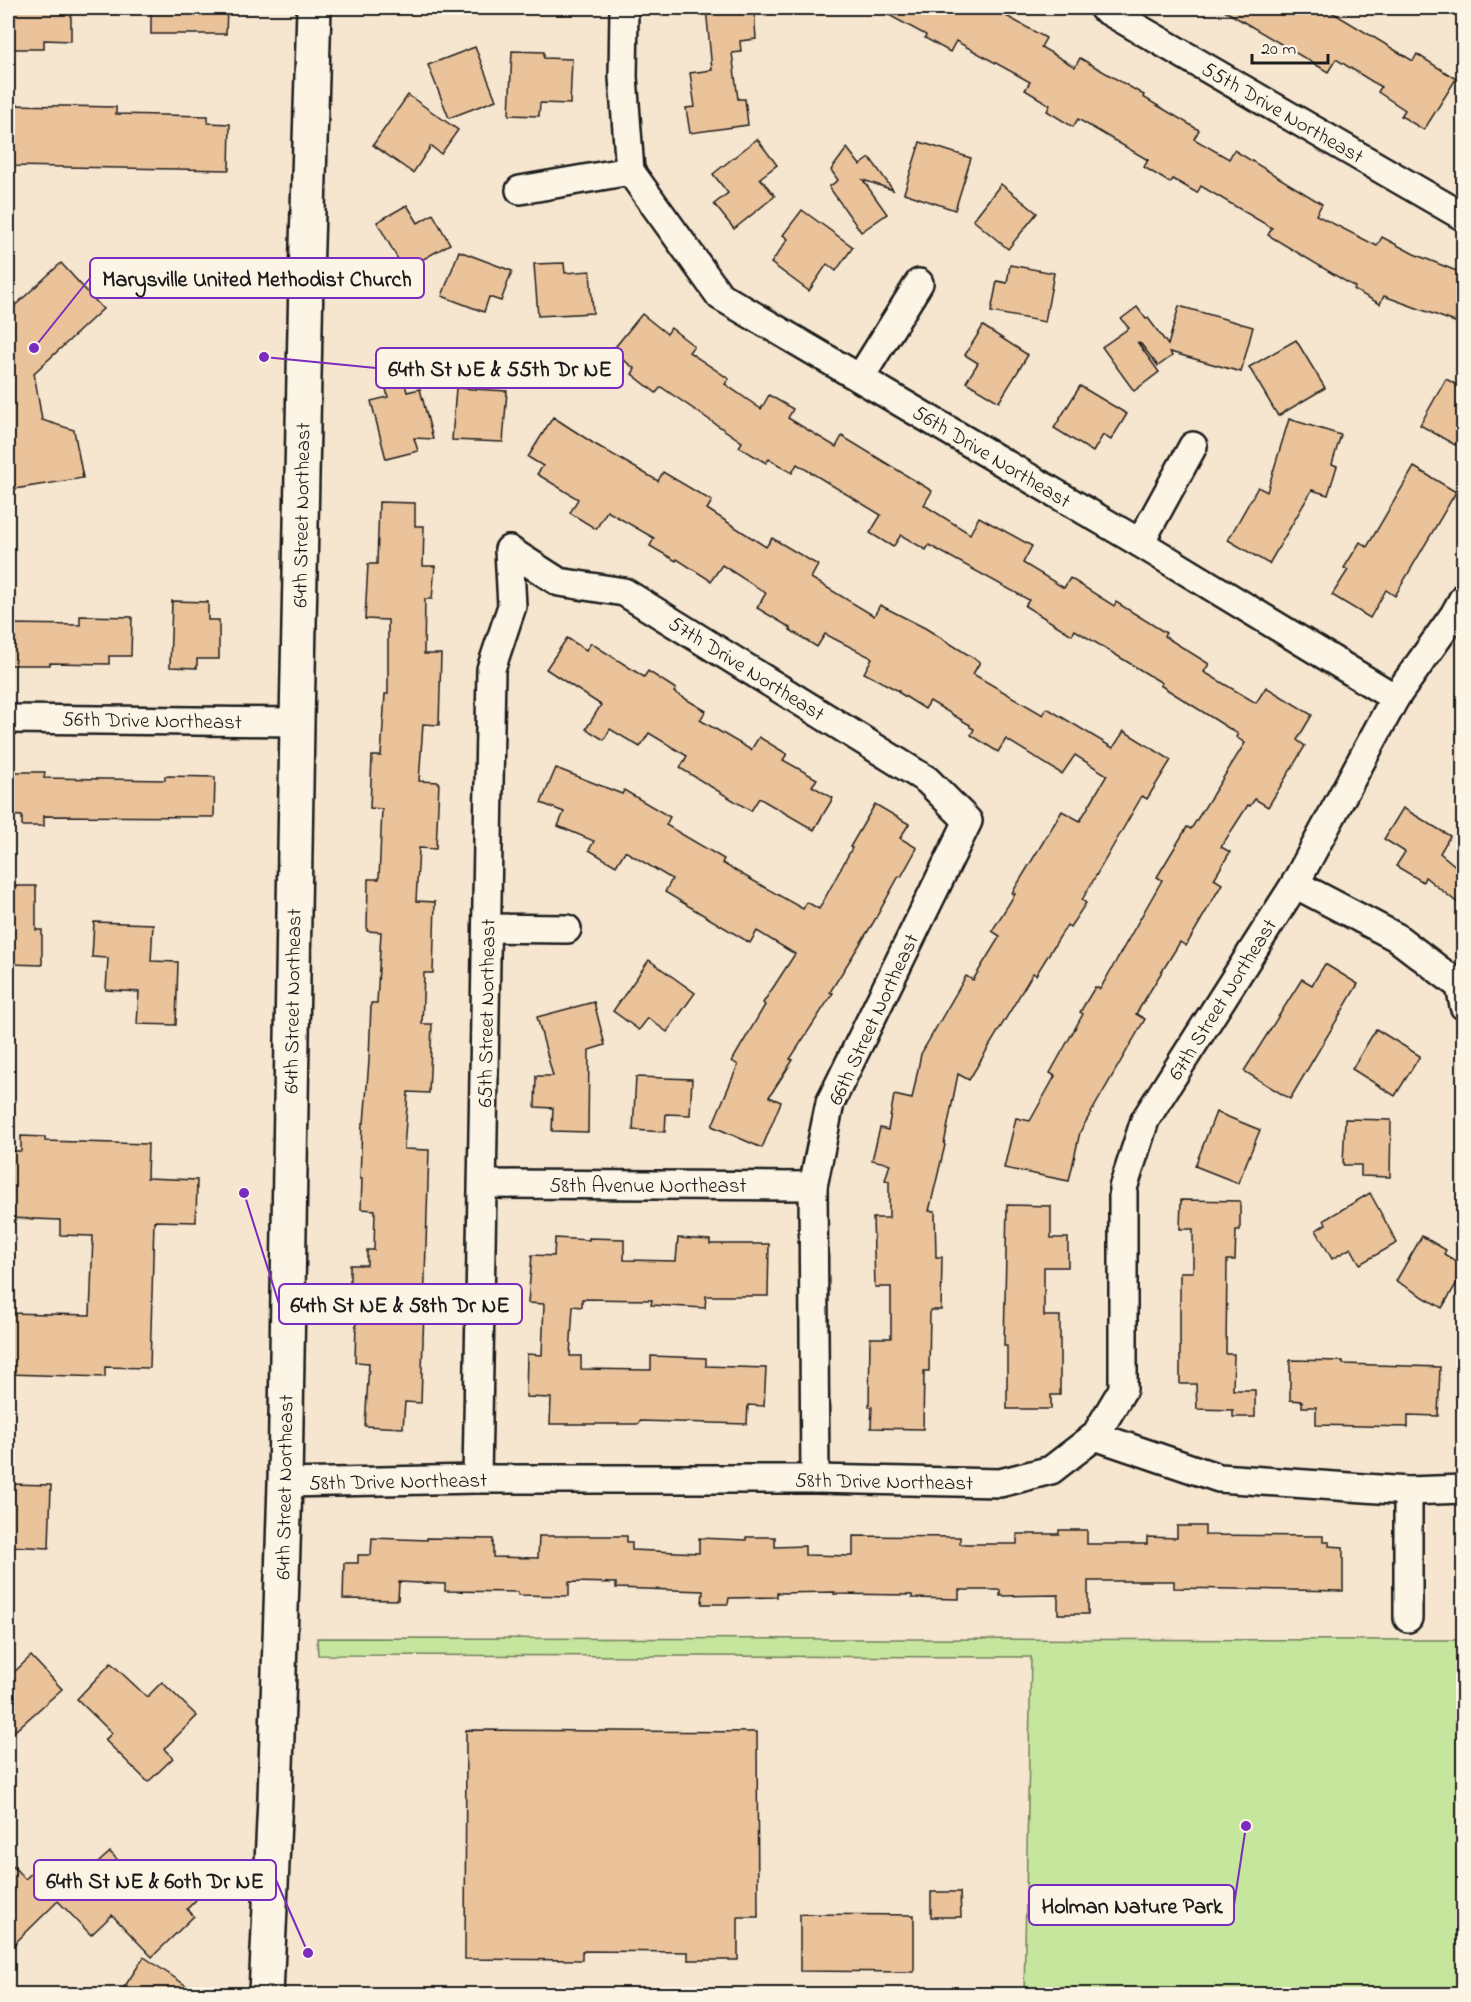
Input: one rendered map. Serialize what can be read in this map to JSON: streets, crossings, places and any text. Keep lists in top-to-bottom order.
{
  "streets": {
    "main road": ["64th Street Northeast"],
    "street": [
      "55th Drive Northeast",
      "56th Drive Northeast",
      "57th Drive Northeast",
      "67th Street Northeast",
      "65th Street Northeast",
      "66th Street Northeast",
      "58th Avenue Northeast",
      "58th Drive Northeast"
    ]
  },
  "crossings": [
    ["56th Drive Northeast", "64th Street Northeast"],
    ["56th Drive Northeast", "67th Street Northeast"],
    ["64th Street Northeast", "58th Drive Northeast"],
    ["57th Drive Northeast", "65th Street Northeast"],
    ["57th Drive Northeast", "66th Street Northeast"],
    ["67th Street Northeast", "58th Drive Northeast"],
    ["65th Street Northeast", "58th Avenue Northeast"],
    ["65th Street Northeast", "58th Drive Northeast"],
    ["66th Street Northeast", "58th Avenue Northeast"],
    ["66th Street Northeast", "58th Drive Northeast"]
  ],
  "places": [
    "Marysville United Methodist Church",
    "64th St NE & 55th Dr NE",
    "64th St NE & 58th Dr NE",
    "Holman Nature Park",
    "64th St NE & 60th Dr NE"
  ],
  "scale_bar": "20 m"
}
